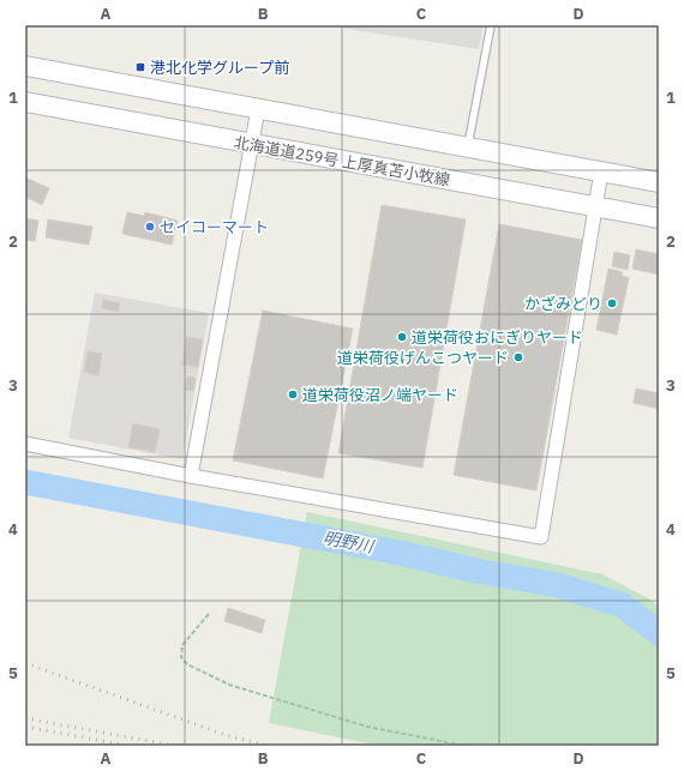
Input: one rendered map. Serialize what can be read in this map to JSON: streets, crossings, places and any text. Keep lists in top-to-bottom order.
{
  "streets": {
    "main road": ["北海道道259号 上厚真苫小牧線"]
  },
  "water": ["明野川"],
  "places": {
    "transit": ["港北化学グループ前"],
    "other": [
      "セイコーマート",
      "かざみどり",
      "道栄荷役おにぎりヤード",
      "道栄荷役げんこつヤード",
      "道栄荷役沼ノ端ヤード"
    ]
  },
  "grid": {
    "columns": [
      "A",
      "B",
      "C",
      "D"
    ],
    "rows": [
      "1",
      "2",
      "3",
      "4",
      "5"
    ]
  }
}
